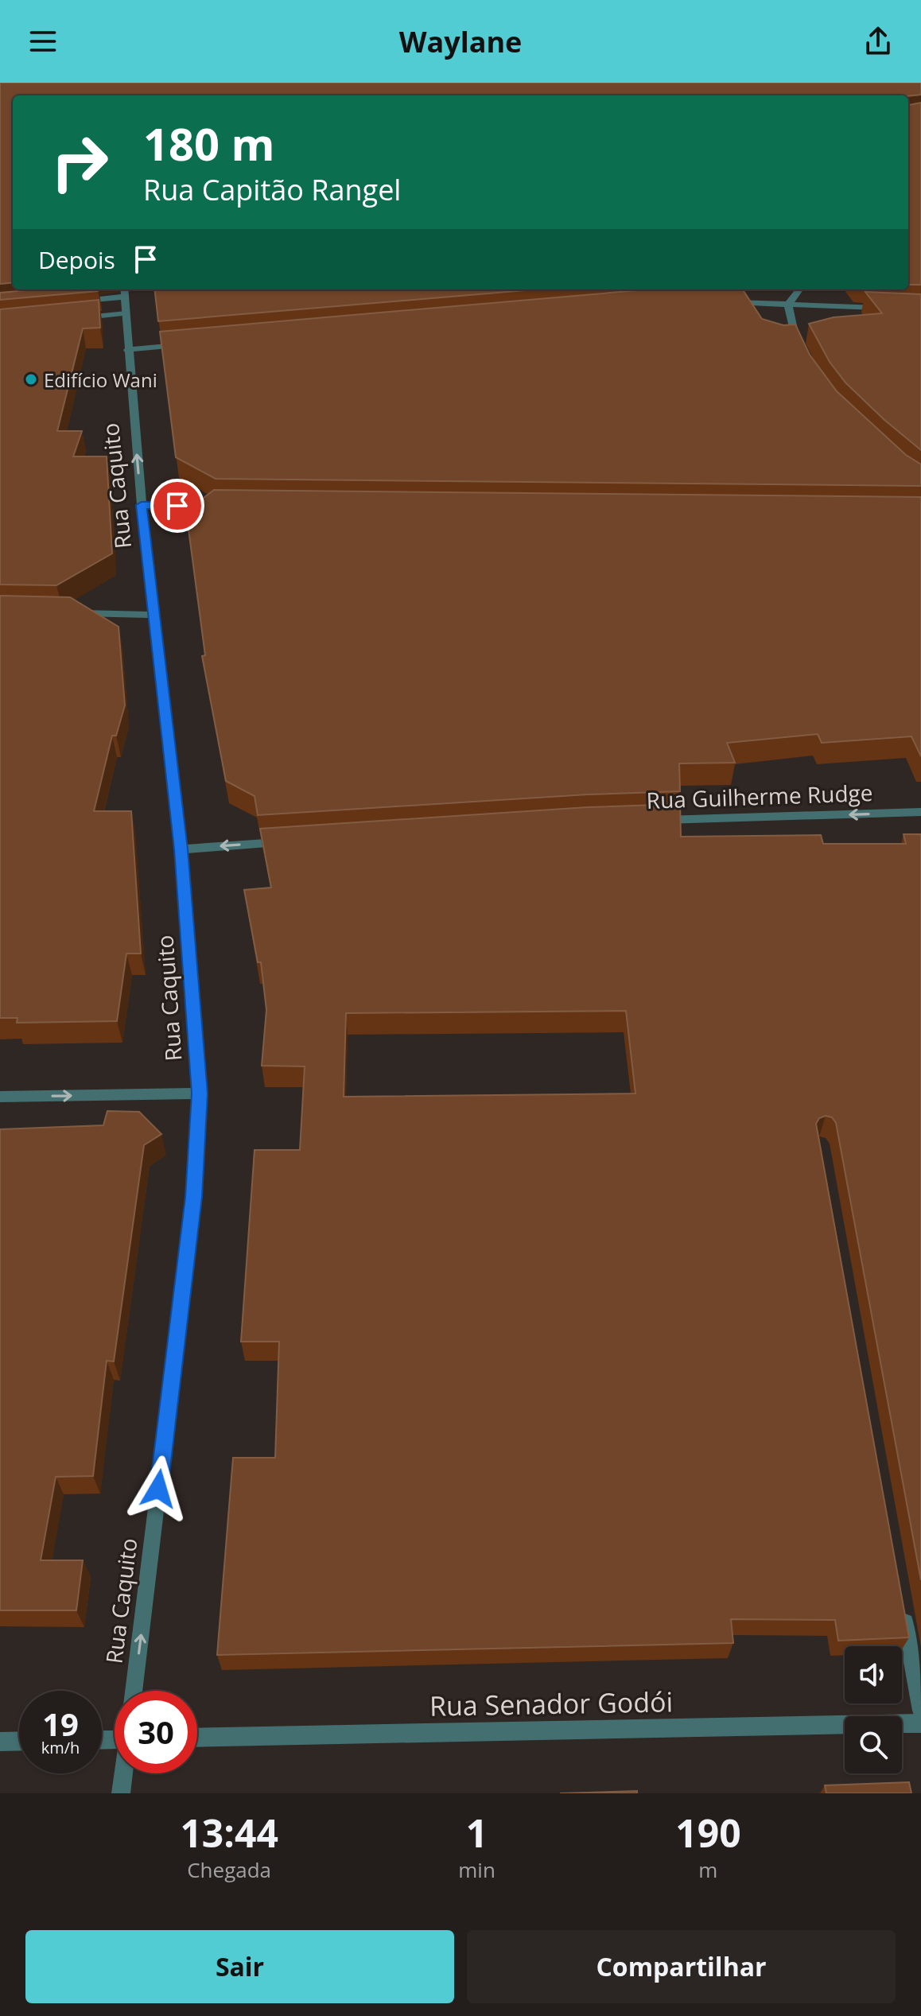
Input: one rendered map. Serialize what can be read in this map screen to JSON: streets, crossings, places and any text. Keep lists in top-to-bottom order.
{
  "streets": {
    "street": ["Rua Caquito", "Rua Guilherme Rudge", "Rua Senador Godói"]
  },
  "one_way": ["Rua Caquito", "Rua Guilherme Rudge"],
  "places": ["Edifício Wani"],
  "page": {
    "header": "Waylane",
    "turn": ["180 m", "Rua Capitão Rangel"],
    "then": "Depois",
    "speed": "19 km/h",
    "limit": "30",
    "eta": [
      "13:44",
      "Chegada",
      "1",
      "min",
      "190",
      "m"
    ],
    "buttons": ["Sair", "Compartilhar"]
  }
}
